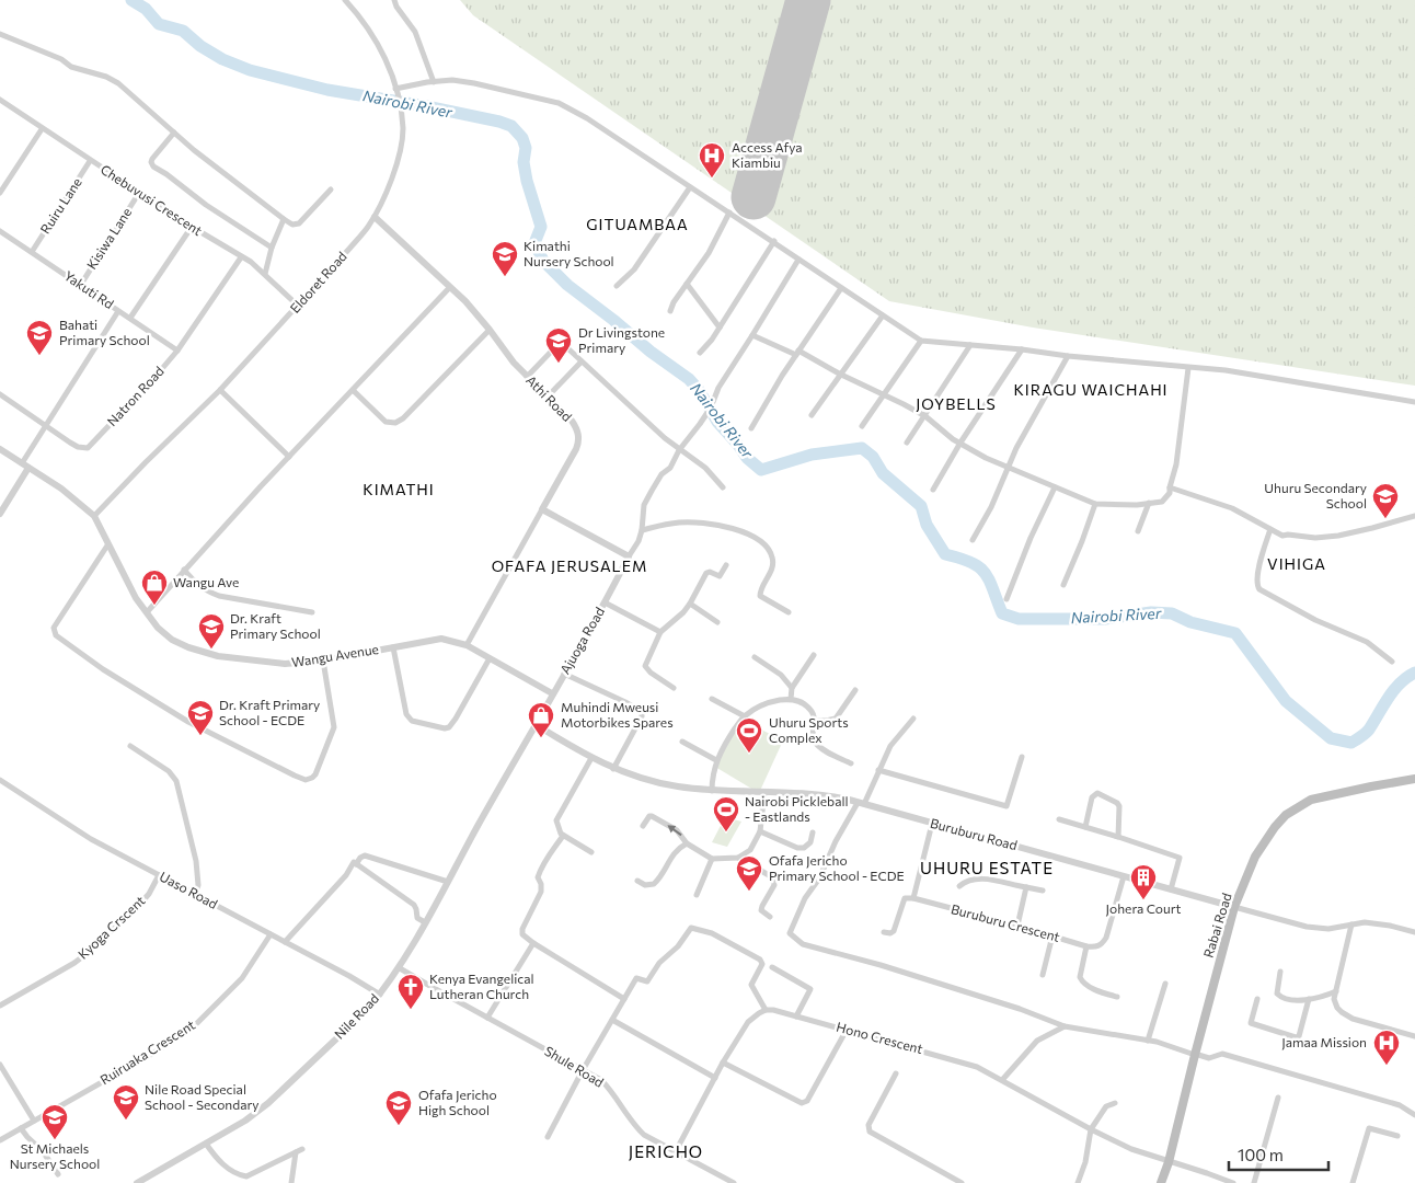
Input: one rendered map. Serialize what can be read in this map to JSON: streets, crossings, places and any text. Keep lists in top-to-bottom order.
{
  "streets": {
    "main road": ["Rabai Road"],
    "street": [
      "Chebuvusi Crescent",
      "Ruiru Lane",
      "Kisiwa Lane",
      "Eldoret Road",
      "Yakuti Rd",
      "Natron Road",
      "Athi Road",
      "Ajuoga Road",
      "Wangu Avenue",
      "Buruburu Road",
      "Uaso Road",
      "Buruburu Crescent",
      "Kyoga Crscent",
      "Nile Road",
      "Hono Crescent",
      "Ruiruaka Crescent",
      "Shule Road"
    ]
  },
  "crossings": [
    ["Chebuvusi Crescent", "Ruiru Lane"],
    ["Chebuvusi Crescent", "Kisiwa Lane"],
    ["Chebuvusi Crescent", "Eldoret Road"],
    ["Chebuvusi Crescent", "Natron Road"],
    ["Ruiru Lane", "Yakuti Rd"],
    ["Kisiwa Lane", "Yakuti Rd"],
    ["Eldoret Road", "Athi Road"],
    ["Eldoret Road", "Wangu Avenue"],
    ["Yakuti Rd", "Natron Road"],
    ["Athi Road", "Wangu Avenue"],
    ["Ajuoga Road", "Wangu Avenue"],
    ["Ajuoga Road", "Buruburu Road"],
    ["Ajuoga Road", "Nile Road"],
    ["Buruburu Road", "Rabai Road"],
    ["Buruburu Road", "Nile Road"],
    ["Uaso Road", "Kyoga Crscent"],
    ["Uaso Road", "Nile Road"],
    ["Uaso Road", "Ruiruaka Crescent"],
    ["Rabai Road", "Hono Crescent"],
    ["Nile Road", "Shule Road"]
  ],
  "districts": [
    "GITUAMBAA",
    "KIRAGU WAICHAHI",
    "JOYBELLS",
    "KIMATHI",
    "VIHIGA",
    "OFAFA JERUSALEM",
    "UHURU ESTATE",
    "JERICHO"
  ],
  "water": ["Nairobi River"],
  "places": {
    "hospital": ["Access Afya Kiambiu", "Jamaa Mission"],
    "school or university": [
      "Kimathi Nursery School",
      "Bahati Primary School",
      "Dr Livingstone Primary",
      "Uhuru Secondary School",
      "Dr. Kraft Primary School",
      "Dr. Kraft Primary School - ECDE",
      "Ofafa Jericho Primary School - ECDE",
      "Nile Road Special School - Secondary",
      "Ofafa Jericho High School",
      "St Michaels Nursery School"
    ],
    "shop": ["Wangu Ave", "Muhindi Mweusi Motorbikes Spares"],
    "sports": ["Uhuru Sports Complex", "Nairobi Pickleball - Eastlands"],
    "building": ["Johera Court"],
    "church": ["Kenya Evangelical Lutheran Church"]
  },
  "scale_bar": "100 m"
}
